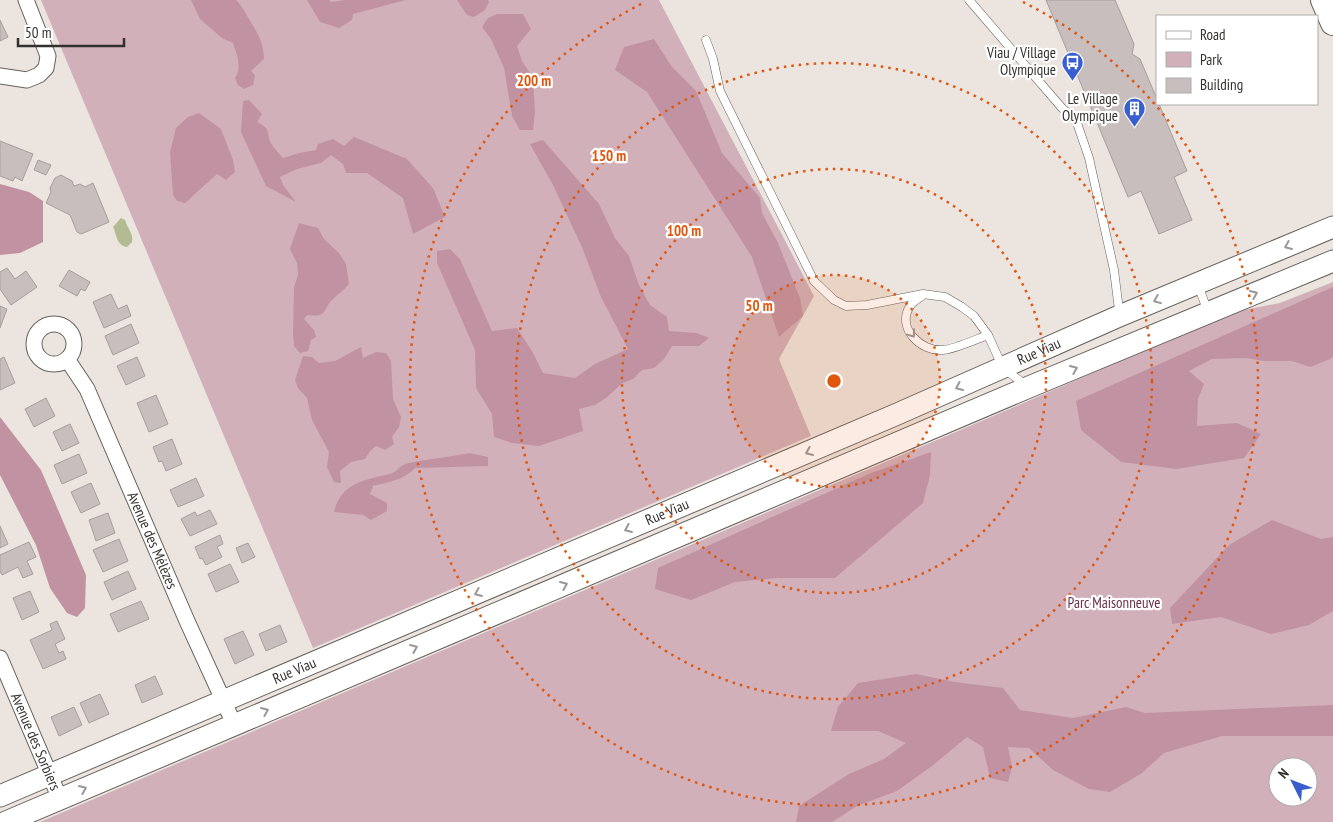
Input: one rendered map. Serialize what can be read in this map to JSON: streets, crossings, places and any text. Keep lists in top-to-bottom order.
{
  "streets": {
    "main road": ["Rue Viau"],
    "street": ["Avenue des Mélèzes", "Avenue des Sorbiers"]
  },
  "crossings": [
    ["Rue Viau", "Avenue des Mélèzes"],
    ["Rue Viau", "Avenue des Sorbiers"]
  ],
  "parks": ["Parc Maisonneuve"],
  "places": {
    "bus stop": ["Viau / Village Olympique"],
    "building": ["Le Village Olympique"]
  },
  "legend": ["Road", "Park", "Building"],
  "scale_bar": "50 m",
  "north": "top left",
  "rings": [
    "200 m",
    "150 m",
    "100 m",
    "50 m"
  ]
}
